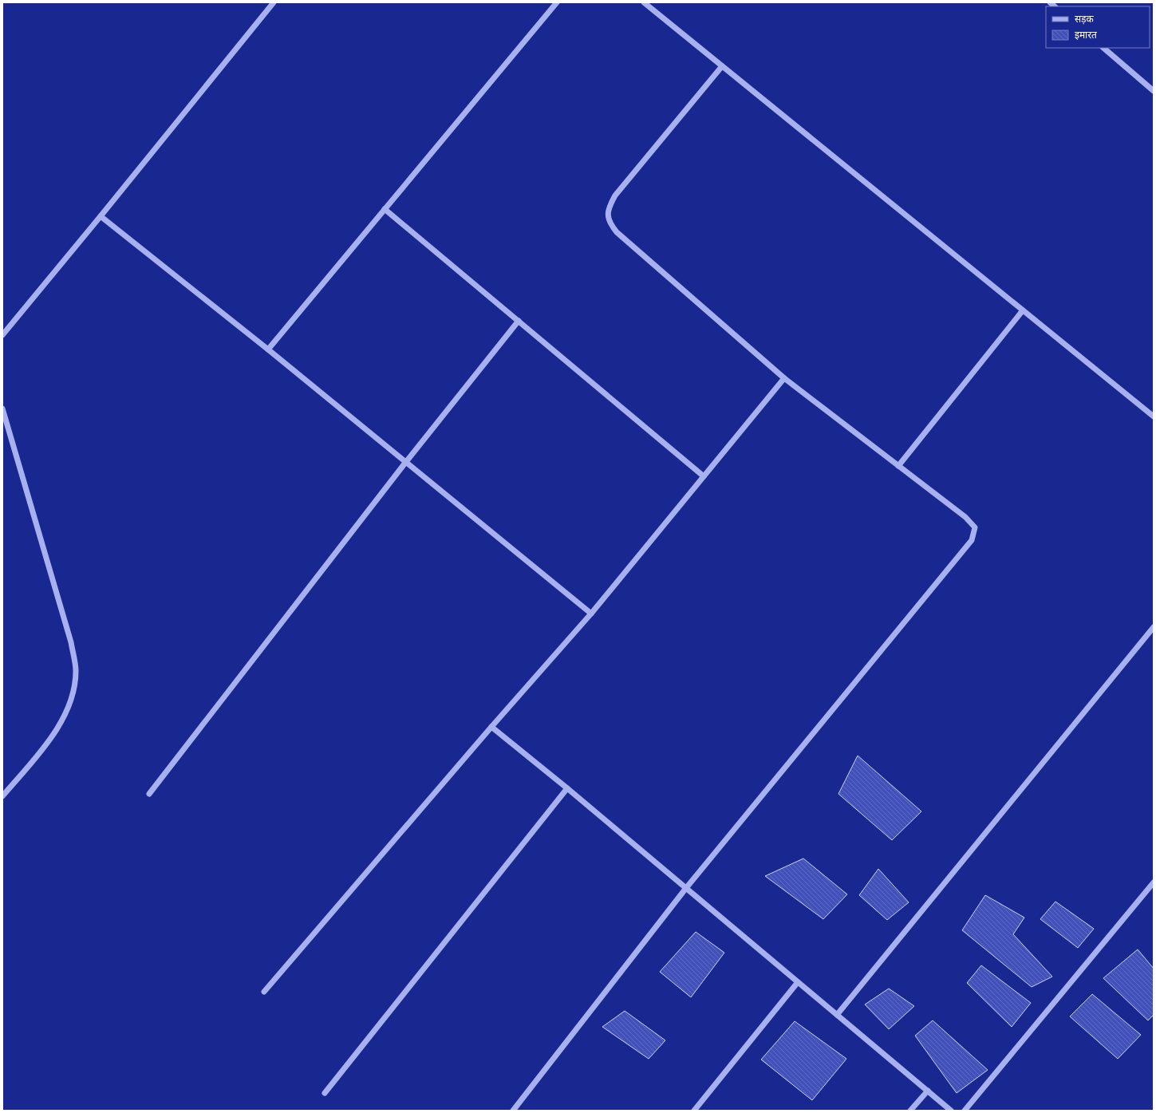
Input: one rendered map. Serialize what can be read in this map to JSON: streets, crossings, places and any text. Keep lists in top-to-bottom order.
{
  "legend": ["सड़क", "इमारत"]
}
